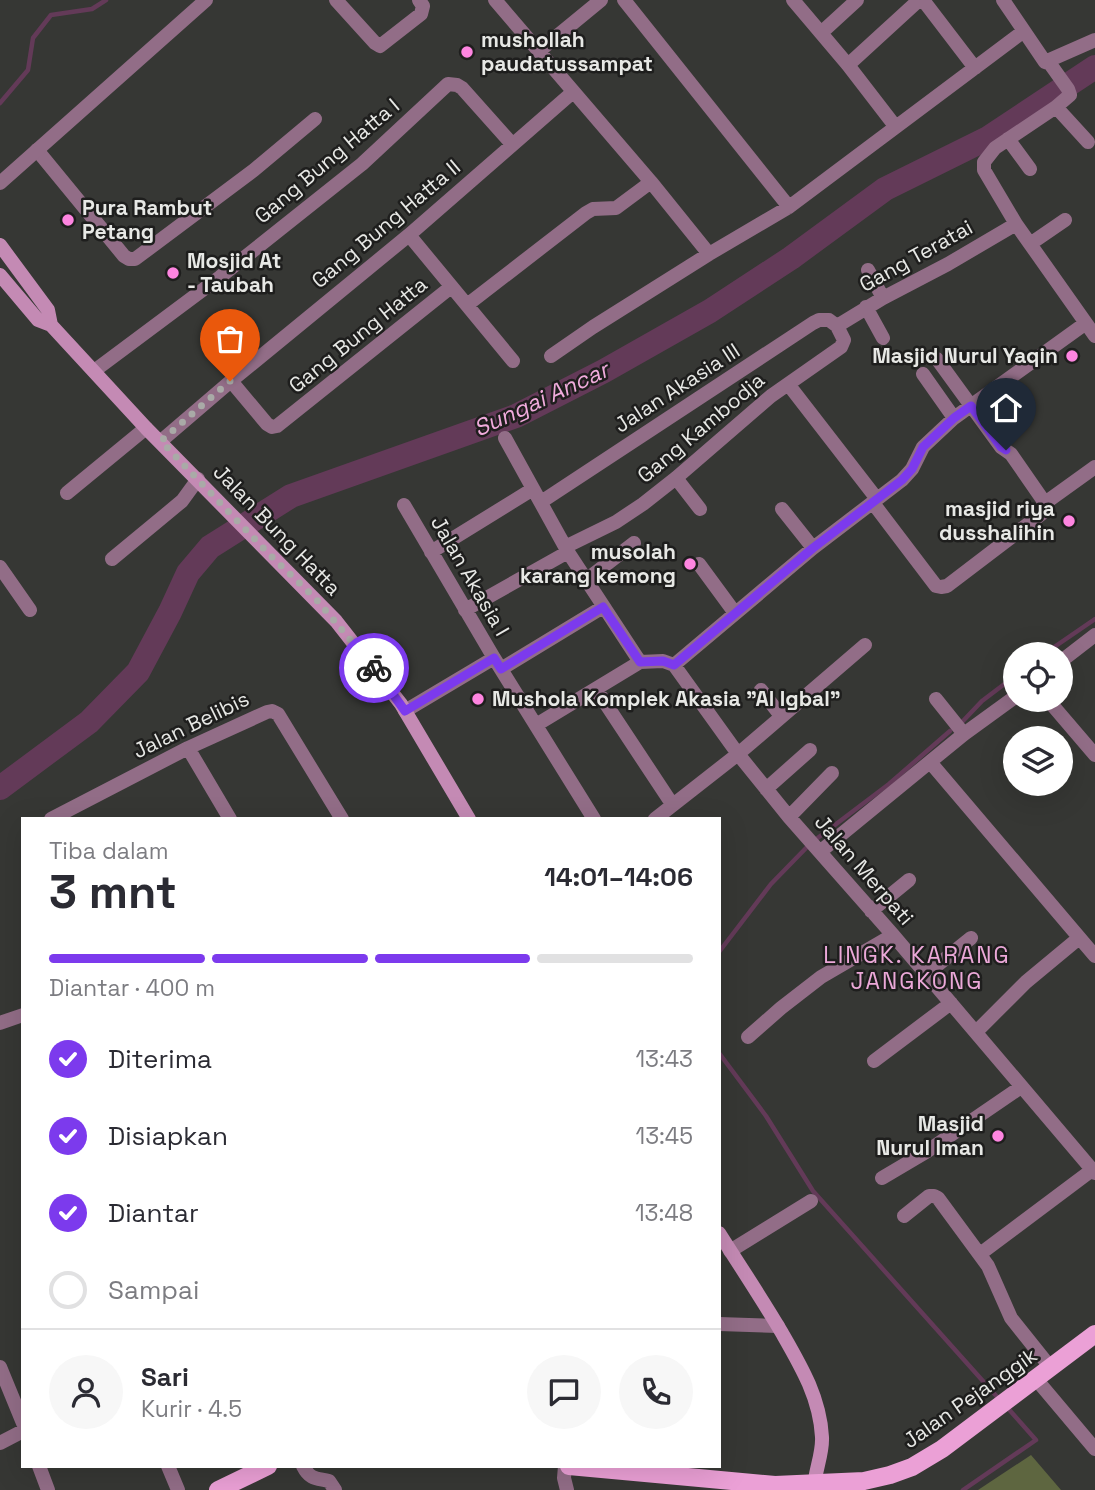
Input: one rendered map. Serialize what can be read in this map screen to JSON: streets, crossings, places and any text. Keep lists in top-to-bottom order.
{
  "streets": {
    "main road": ["Jalan Bung Hatta", "Jalan Pejanggik"],
    "street": [
      "Gang Bung Hatta I",
      "Gang Bung Hatta II",
      "Gang Teratai",
      "Gang Bung Hatta",
      "Jalan Akasia III",
      "Gang Kambodja",
      "Jalan Akasia I",
      "Jalan Belibis",
      "Jalan Merpati"
    ]
  },
  "crossings": [
    ["Gang Bung Hatta I", "Gang Bung Hatta II"],
    ["Gang Bung Hatta I", "Jalan Bung Hatta"],
    ["Gang Bung Hatta II", "Gang Bung Hatta"],
    ["Gang Bung Hatta II", "Jalan Bung Hatta"],
    ["Gang Teratai", "Jalan Akasia III"],
    ["Gang Teratai", "Gang Kambodja"],
    ["Jalan Akasia III", "Gang Kambodja"],
    ["Jalan Akasia III", "Jalan Akasia I"],
    ["Gang Kambodja", "Jalan Akasia I"]
  ],
  "districts": ["LINGK. KARANG JANGKONG"],
  "water": ["Sungai Ancar"],
  "places": [
    "mushollah paudatussampat",
    "Pura Rambut Petang",
    "Mosjid At - Taubah",
    "Masjid Nurul Yaqin",
    "masjid riya dusshalihin",
    "musolah karang kemong",
    "Mushola Komplek Akasia \"Al Igbal\"",
    "Masjid Nurul Iman"
  ],
  "page": {
    "heading": ["3 mnt", "Tiba dalam", "14:01–14:06"],
    "panel": ["Sari", "Kurir · 4.5"],
    "bar": "Diantar · 400 m",
    "list": [
      ["Diterima", "13:43"],
      ["Disiapkan", "13:45"],
      ["Diantar", "13:48"],
      "Sampai"
    ]
  }
}
